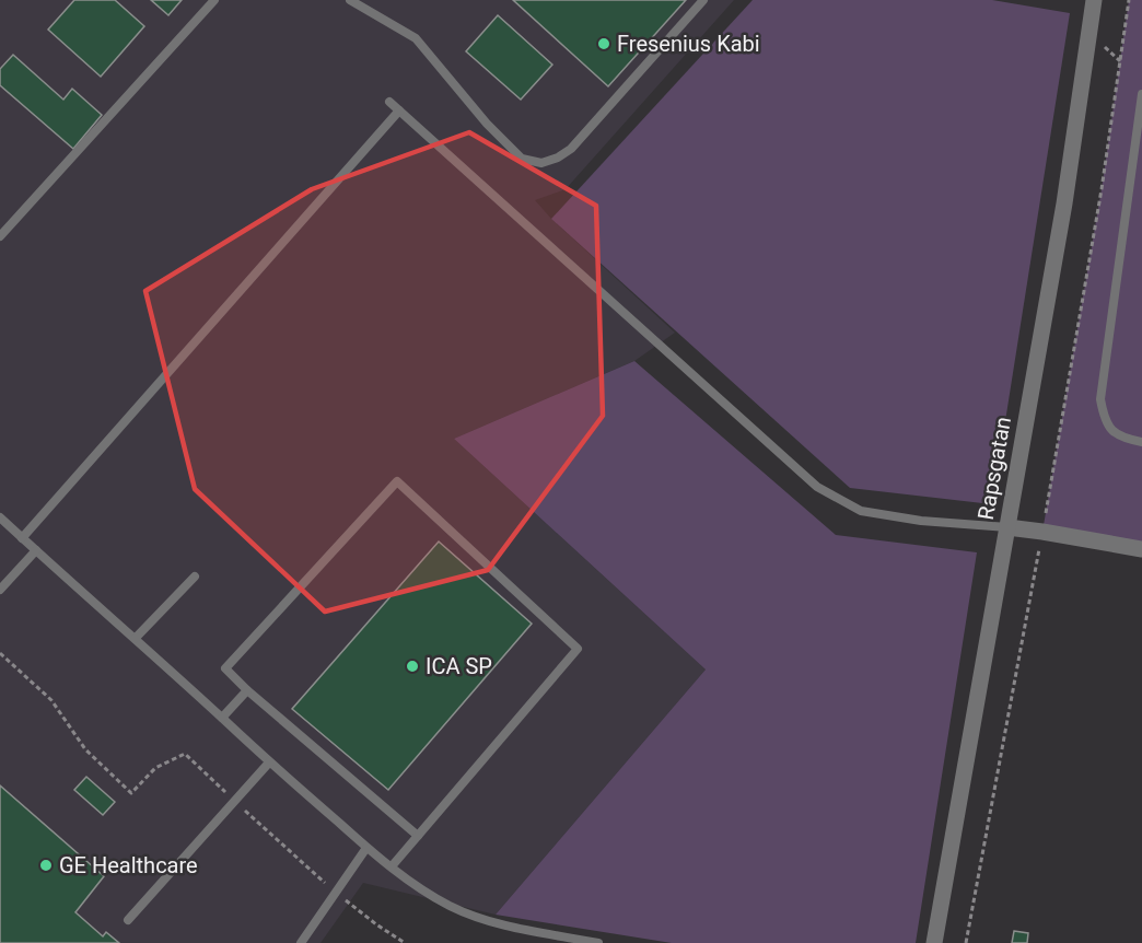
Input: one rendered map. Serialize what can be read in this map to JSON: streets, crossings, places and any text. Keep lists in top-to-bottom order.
{
  "streets": {
    "street": ["Rapsgatan"]
  },
  "places": ["Fresenius Kabi", "ICA SP", "GE Healthcare"]
}
